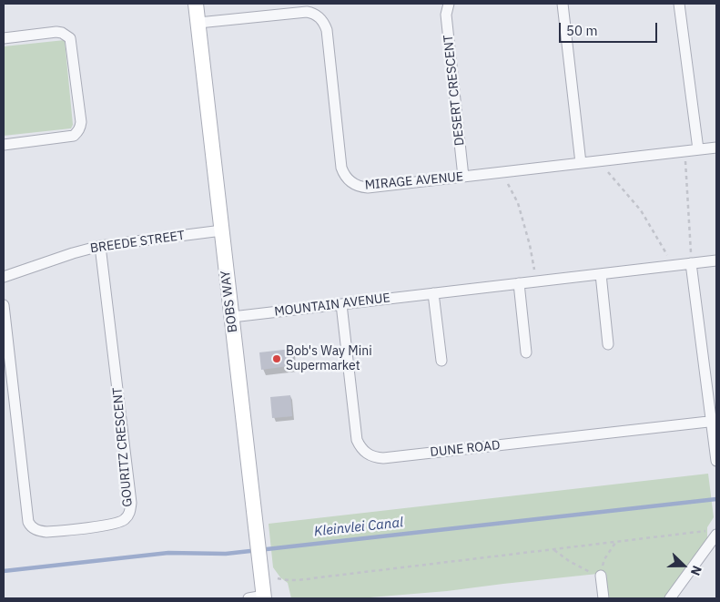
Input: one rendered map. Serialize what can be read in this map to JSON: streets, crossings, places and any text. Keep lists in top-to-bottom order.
{
  "streets": {
    "street": [
      "DESERT CRESCENT",
      "MIRAGE AVENUE",
      "BREEDE STREET",
      "BOBS WAY",
      "MOUNTAIN AVENUE",
      "GOURITZ CRESCENT",
      "DUNE ROAD"
    ]
  },
  "crossings": [
    ["DESERT CRESCENT", "MIRAGE AVENUE"],
    ["MIRAGE AVENUE", "BOBS WAY"],
    ["BREEDE STREET", "BOBS WAY"],
    ["BREEDE STREET", "GOURITZ CRESCENT"],
    ["BOBS WAY", "MOUNTAIN AVENUE"],
    ["MOUNTAIN AVENUE", "DUNE ROAD"]
  ],
  "water": ["Kleinvlei Canal"],
  "places": ["Bob's Way Mini Supermarket"],
  "scale_bar": "50 m",
  "north": "right"
}
